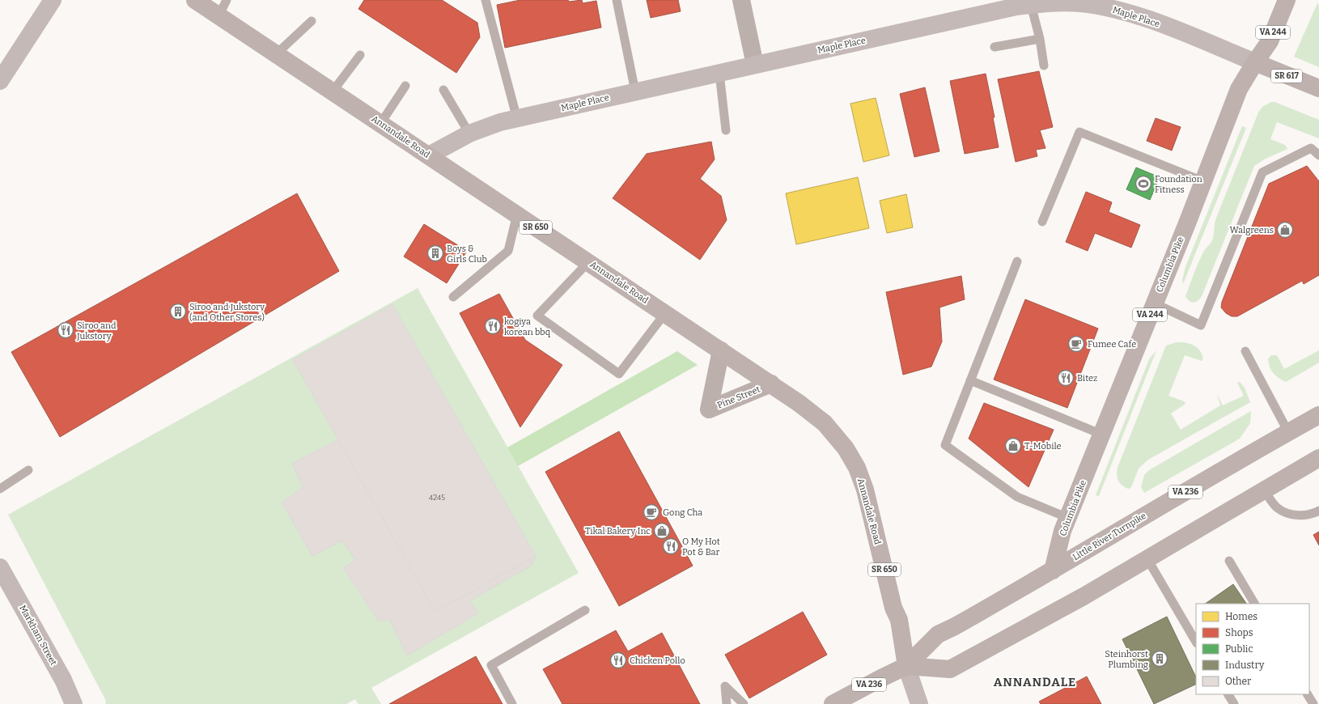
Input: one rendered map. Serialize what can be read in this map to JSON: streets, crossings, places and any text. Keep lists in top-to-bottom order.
{
  "streets": {
    "main road": [
      "VA 244",
      "SR 617",
      "Annandale Road",
      "SR 650",
      "Columbia Pike",
      "VA 236",
      "Little River Turnpike"
    ],
    "street": ["Maple Place", "Pine Street", "Markham Street"]
  },
  "crossings": [
    ["Maple Place", "SR 617"],
    ["Maple Place", "Annandale Road"],
    ["Maple Place", "Columbia Pike"],
    ["SR 617", "Columbia Pike"],
    ["Annandale Road", "Pine Street"],
    ["Annandale Road", "Little River Turnpike"],
    ["Columbia Pike", "Little River Turnpike"]
  ],
  "districts": ["ANNANDALE"],
  "places": {
    "sports": ["Foundation Fitness"],
    "shop": ["Walgreens", "T-Mobile", "Tikal Bakery Inc"],
    "building": ["Boys & Girls Club", "Siroo and Jukstory (and Other Stores)", "Steinhorst Plumbing"],
    "restaurant": [
      "kogiya korean bbq",
      "Siroo and Jukstory",
      "Bitez",
      "O My Hot Pot & Bar",
      "Chicken Pollo"
    ],
    "cafe": ["Fumee Cafe", "Gong Cha"]
  },
  "house_numbers": ["4245"],
  "legend": [
    "Homes",
    "Shops",
    "Public",
    "Industry",
    "Other"
  ]
}
